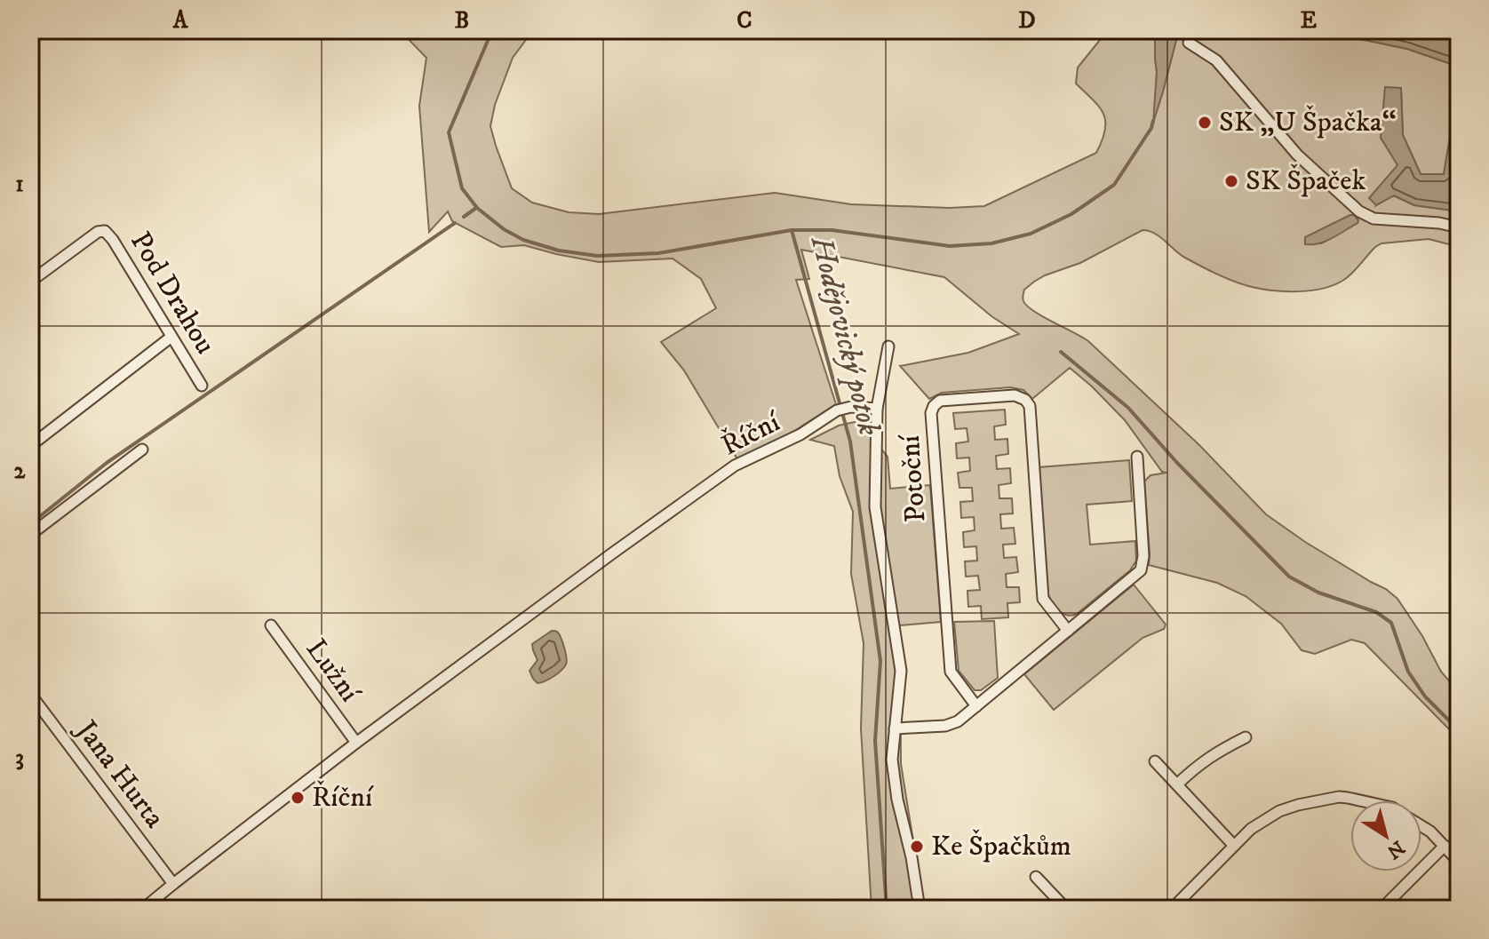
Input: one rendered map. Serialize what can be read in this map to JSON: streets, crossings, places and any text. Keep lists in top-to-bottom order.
{
  "streets": {
    "street": [
      "Pod Drahou",
      "Říční",
      "Potoční",
      "Lužní",
      "Jana Hurta"
    ]
  },
  "crossings": [
    ["Říční", "Lužní"],
    ["Říční", "Jana Hurta"]
  ],
  "water": ["Hodějovický potok"],
  "places": [
    "SK „U Špačka“",
    "SK Špaček",
    "Říční",
    "Ke Špačkům"
  ],
  "north": "bottom right",
  "grid": {
    "columns": [
      "A",
      "B",
      "C",
      "D",
      "E"
    ],
    "rows": ["1", "2", "3"]
  }
}
